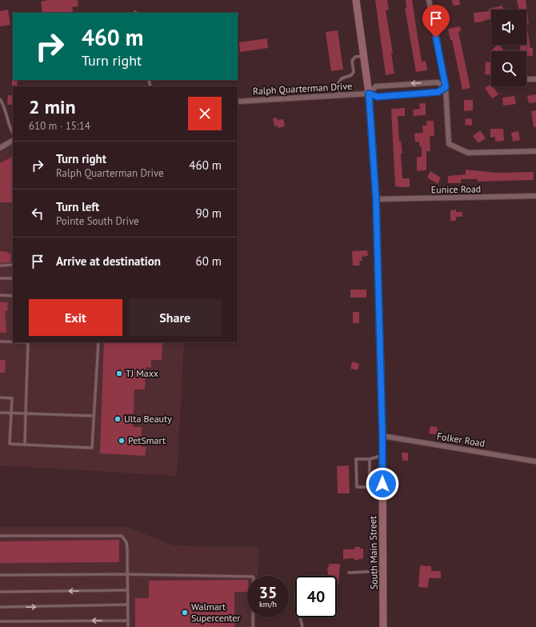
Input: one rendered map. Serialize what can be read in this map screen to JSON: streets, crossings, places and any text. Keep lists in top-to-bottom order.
{
  "streets": {
    "street": [
      "Ralph Quarterman Drive",
      "Eunice Road",
      "Folker Road",
      "South Main Street"
    ]
  },
  "crossings": [
    ["Ralph Quarterman Drive", "South Main Street"],
    ["Eunice Road", "South Main Street"],
    ["Folker Road", "South Main Street"]
  ],
  "places": [
    "TJ Maxx",
    "Ulta Beauty",
    "PetSmart",
    "Walmart Supercenter"
  ],
  "page": {
    "turn": ["460 m", "Turn right"],
    "heading": ["2 min", "610 m · 15:14"],
    "list": [
      {
        "name": "Turn right",
        "note": "Ralph Quarterman Drive",
        "value": "460 m"
      },
      {
        "name": "Turn left",
        "note": "Pointe South Drive",
        "value": "90 m"
      },
      {
        "name": "Arrive at destination",
        "value": "60 m"
      }
    ],
    "buttons": ["Exit", "Share"],
    "speed": "35 km/h",
    "limit": "40"
  }
}
